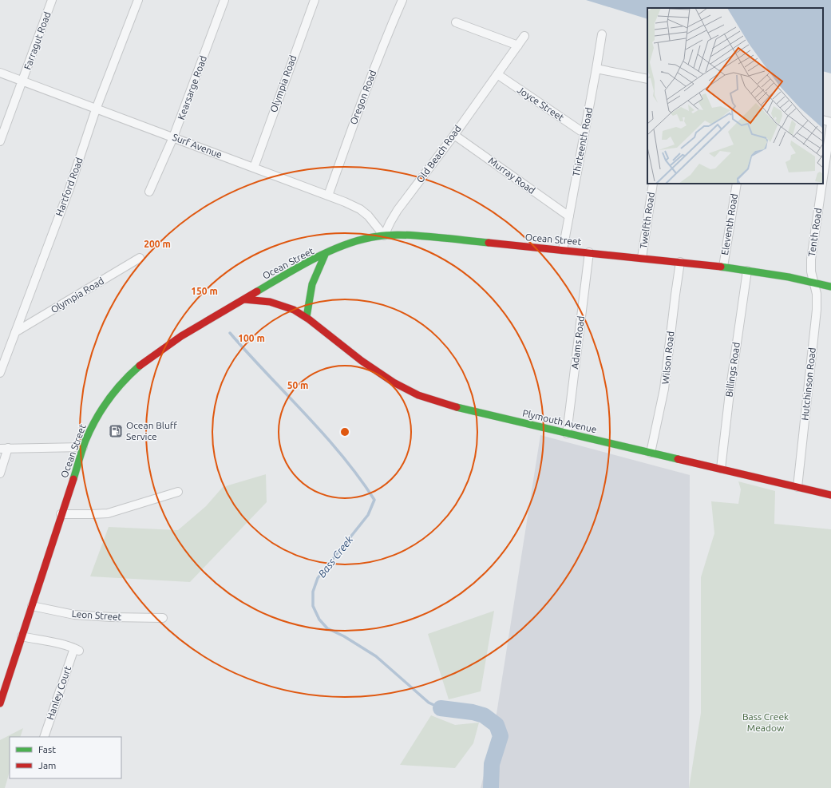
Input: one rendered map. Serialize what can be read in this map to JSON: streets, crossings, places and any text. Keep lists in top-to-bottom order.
{
  "streets": {
    "main road": ["Ocean Street", "Plymouth Avenue"],
    "street": [
      "Farragut Road",
      "Olympia Road",
      "Kearsarge Road",
      "Oregon Road",
      "Joyce Street",
      "Thirteenth Road",
      "Surf Avenue",
      "Old Beach Road",
      "Murray Road",
      "Hartford Road",
      "Twelfth Road",
      "Eleventh Road",
      "Tenth Road",
      "Adams Road",
      "Wilson Road",
      "Billings Road",
      "Hutchinson Road",
      "Leon Street",
      "Hanley Court"
    ]
  },
  "crossings": [
    ["Farragut Road", "Surf Avenue"],
    ["Olympia Road", "Surf Avenue"],
    ["Olympia Road", "Hartford Road"],
    ["Kearsarge Road", "Surf Avenue"],
    ["Oregon Road", "Surf Avenue"],
    ["Joyce Street", "Thirteenth Road"],
    ["Joyce Street", "Old Beach Road"],
    ["Thirteenth Road", "Murray Road"],
    ["Thirteenth Road", "Ocean Street"],
    ["Surf Avenue", "Old Beach Road"],
    ["Surf Avenue", "Hartford Road"],
    ["Surf Avenue", "Ocean Street"],
    ["Old Beach Road", "Murray Road"],
    ["Old Beach Road", "Ocean Street"],
    ["Twelfth Road", "Ocean Street"],
    ["Eleventh Road", "Ocean Street"],
    ["Tenth Road", "Ocean Street"],
    ["Tenth Road", "Hutchinson Road"],
    ["Ocean Street", "Adams Road"],
    ["Ocean Street", "Wilson Road"],
    ["Ocean Street", "Billings Road"],
    ["Ocean Street", "Hutchinson Road"],
    ["Ocean Street", "Plymouth Avenue"],
    ["Ocean Street", "Leon Street"],
    ["Ocean Street", "Hanley Court"],
    ["Adams Road", "Plymouth Avenue"],
    ["Wilson Road", "Plymouth Avenue"],
    ["Billings Road", "Plymouth Avenue"],
    ["Hutchinson Road", "Plymouth Avenue"]
  ],
  "water": ["Bass Creek"],
  "parks": ["Bass Creek Meadow"],
  "places": {
    "fuel station": ["Ocean Bluff Service"]
  },
  "legend": ["Fast", "Jam"],
  "rings": [
    "200 m",
    "150 m",
    "100 m",
    "50 m"
  ]
}
